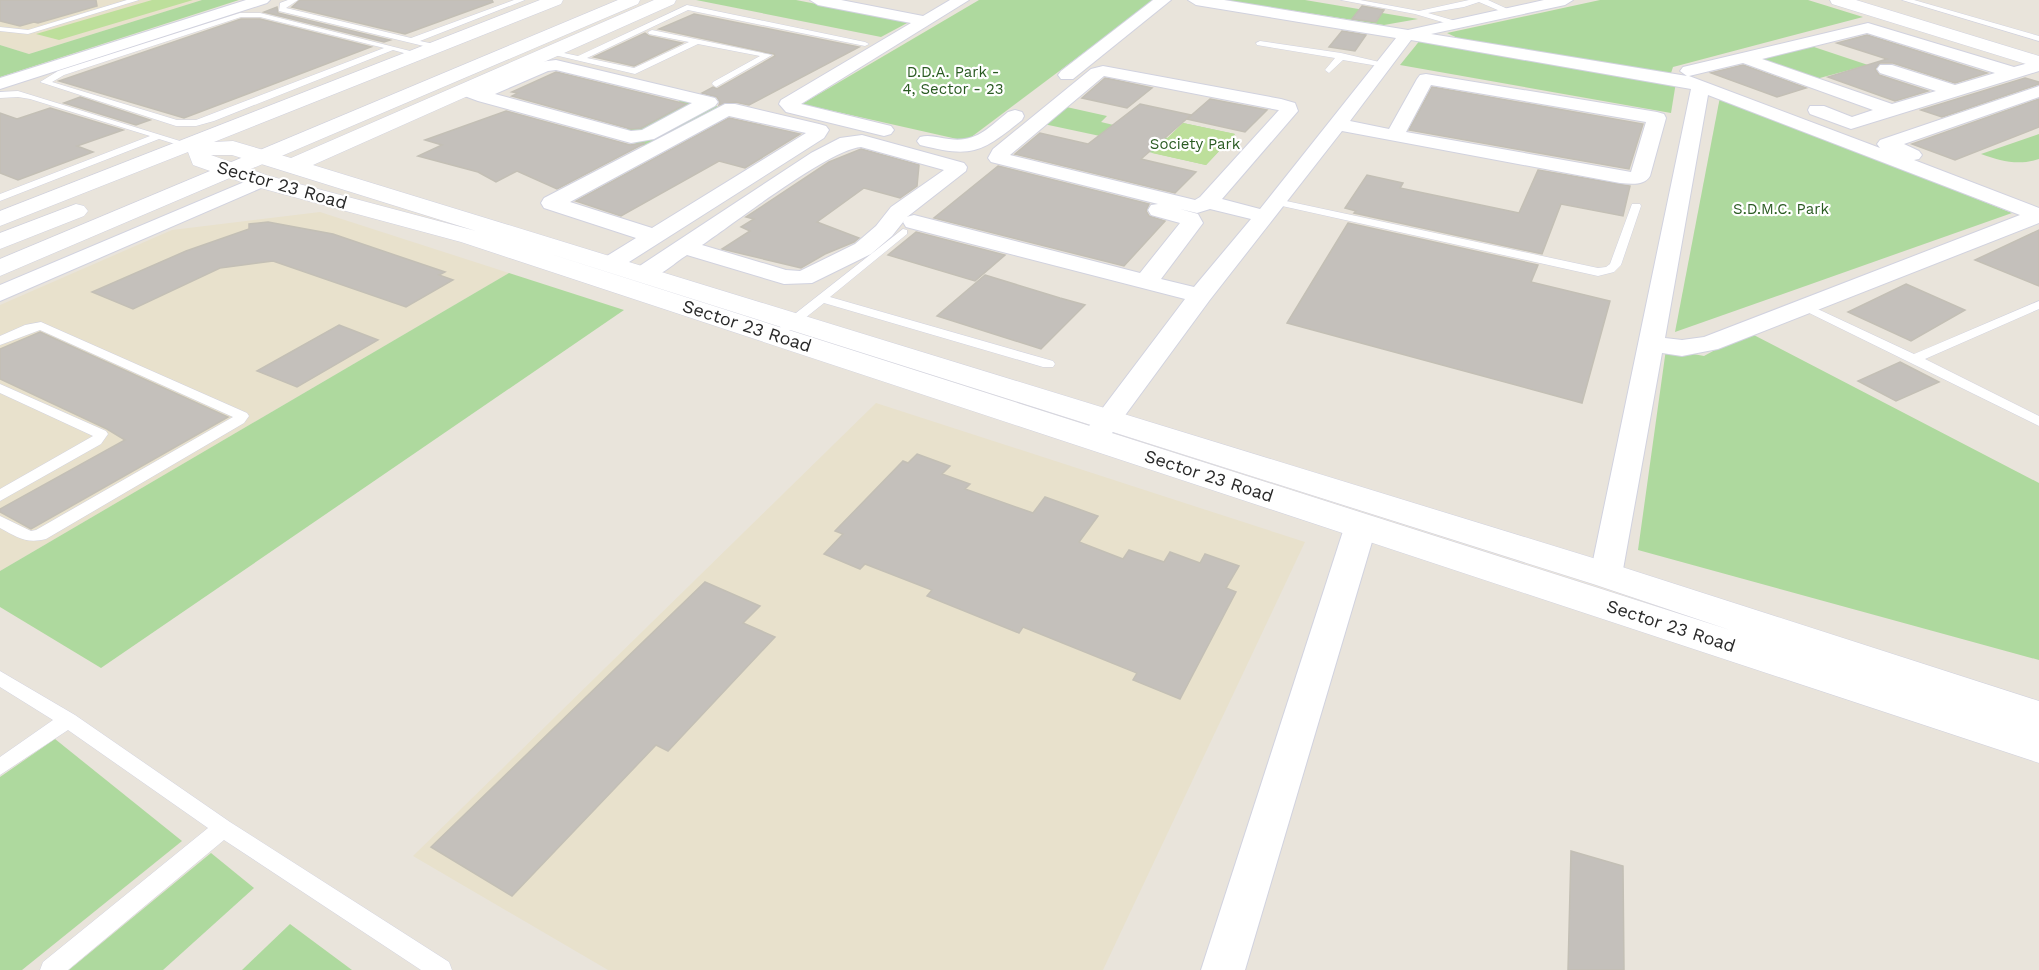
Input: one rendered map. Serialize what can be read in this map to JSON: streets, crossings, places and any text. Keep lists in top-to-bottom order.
{
  "streets": {
    "street": ["Sector 23 Road"]
  },
  "parks": ["D.D.A. Park - 4, Sector - 23", "Society Park", "S.D.M.C. Park"]
}
